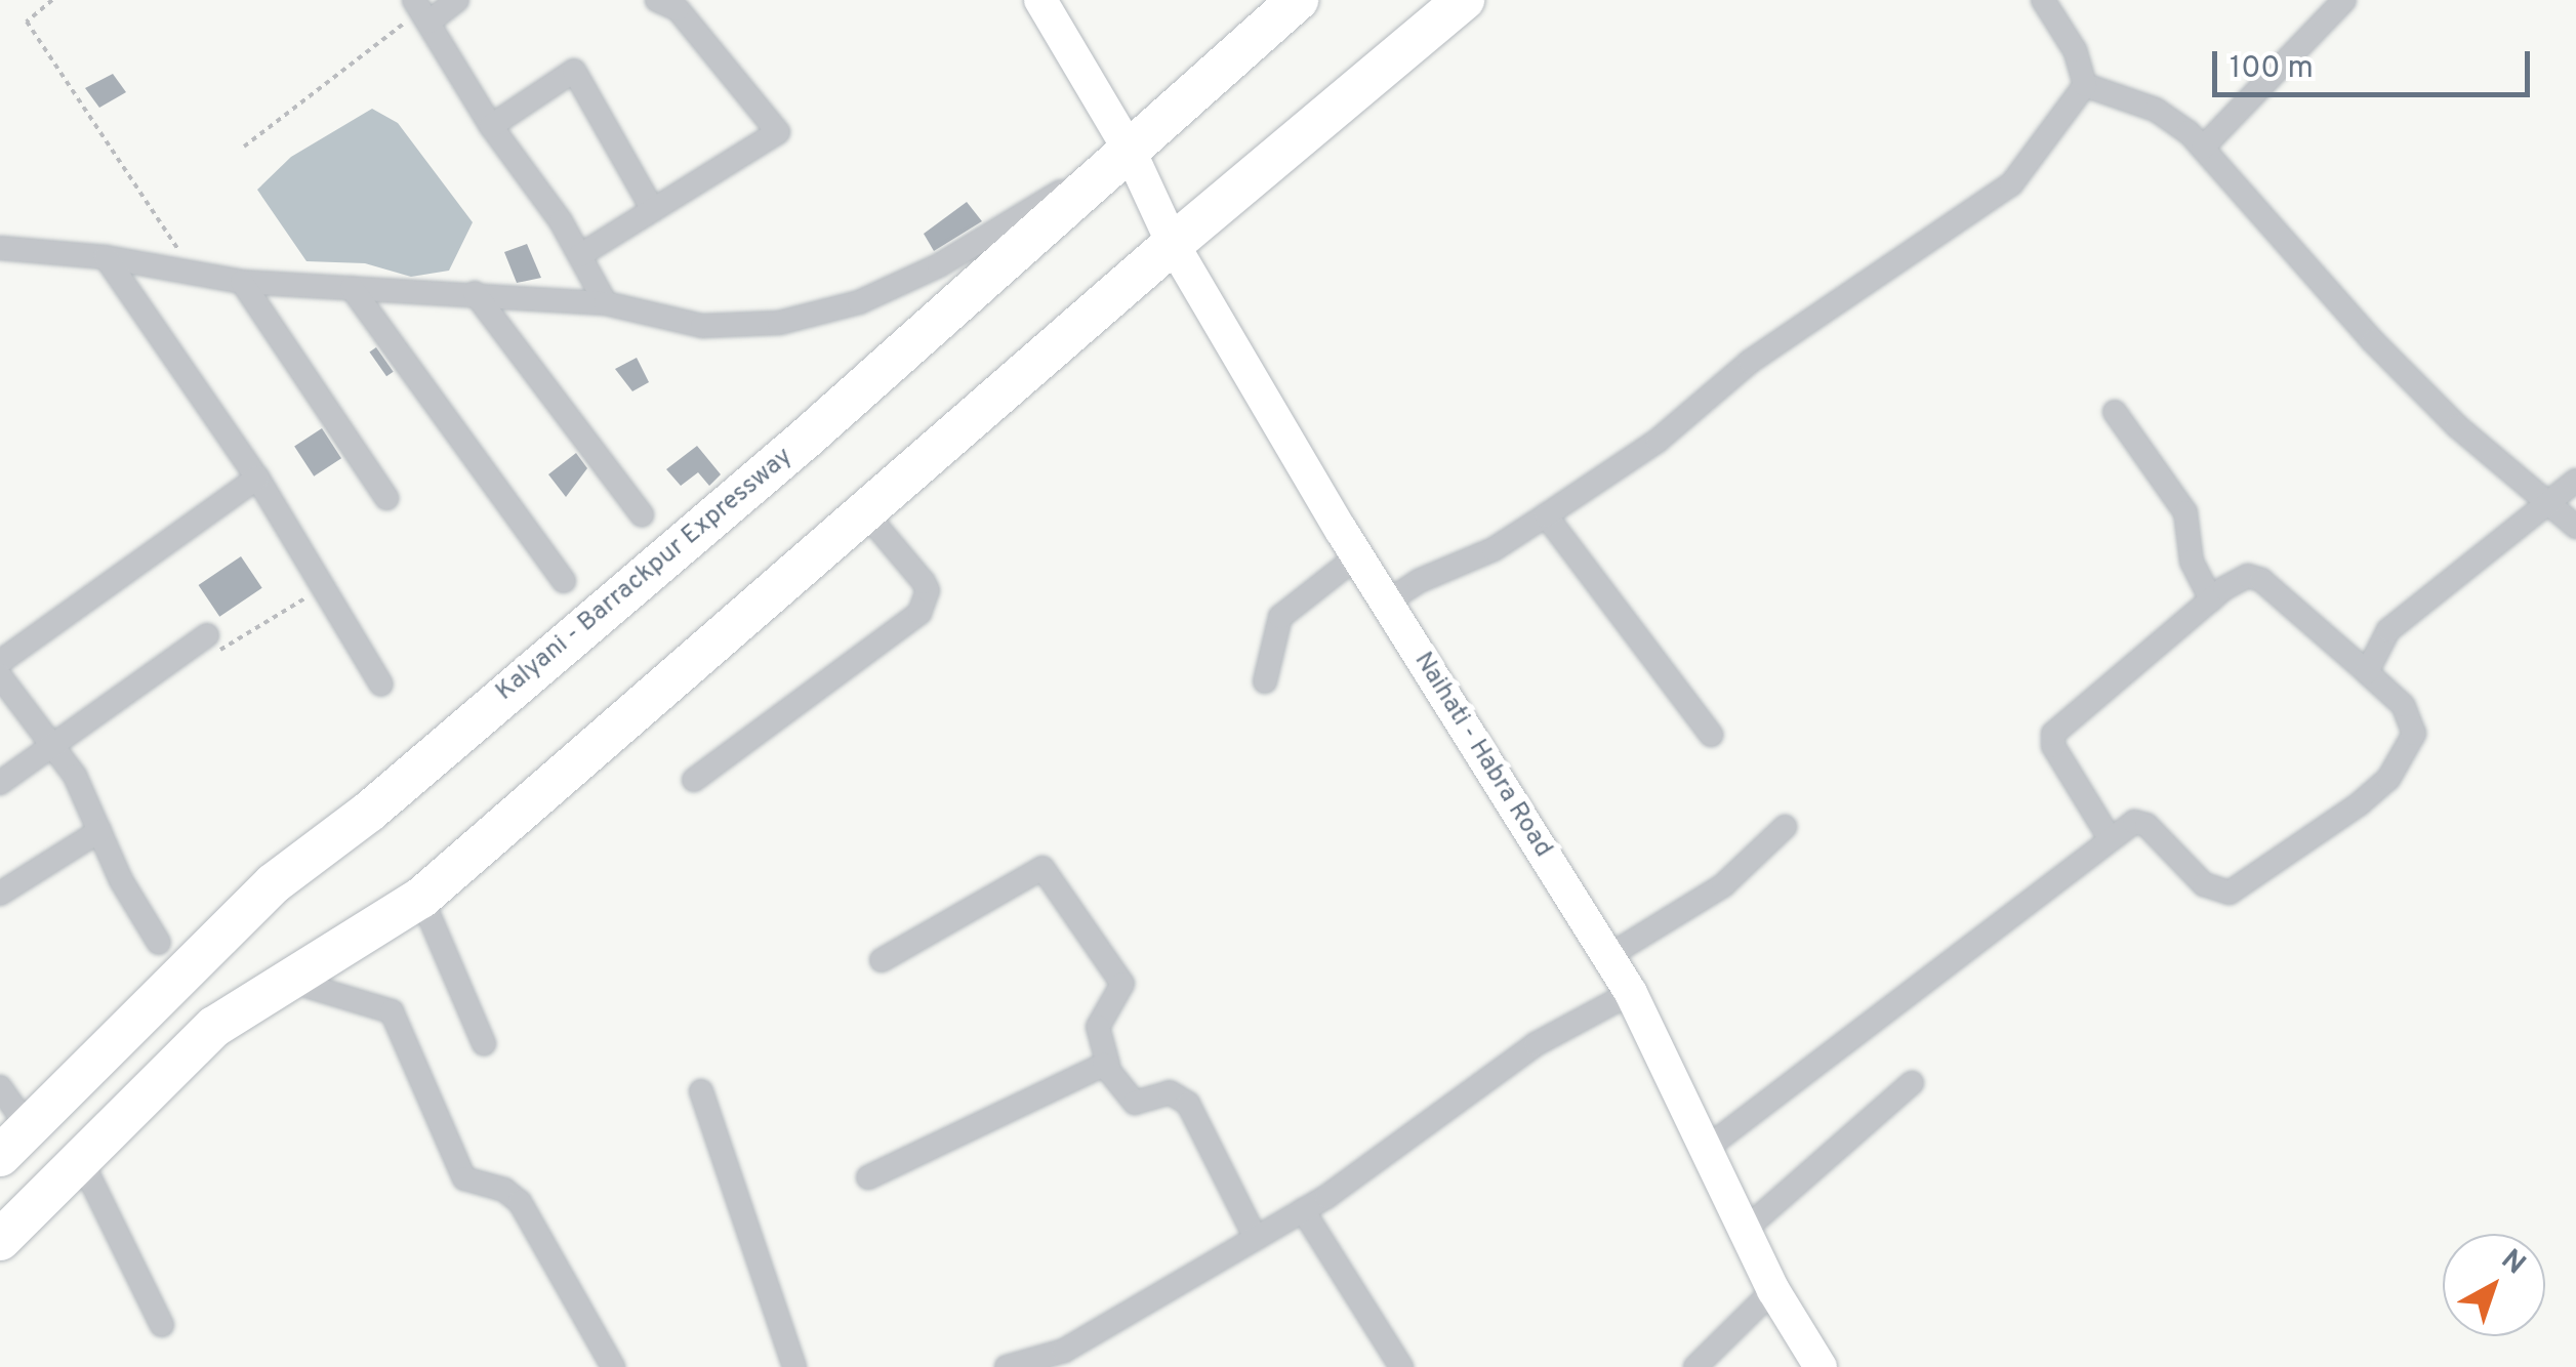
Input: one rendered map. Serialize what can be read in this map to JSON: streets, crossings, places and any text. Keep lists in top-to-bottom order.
{
  "streets": {
    "highway": ["Kalyani - Barrackpur Expressway"],
    "main road": ["Naihati - Habra Road"]
  },
  "crossings": [
    ["Kalyani - Barrackpur Expressway", "Naihati - Habra Road"]
  ],
  "scale_bar": "100 m",
  "north": "top right"
}
